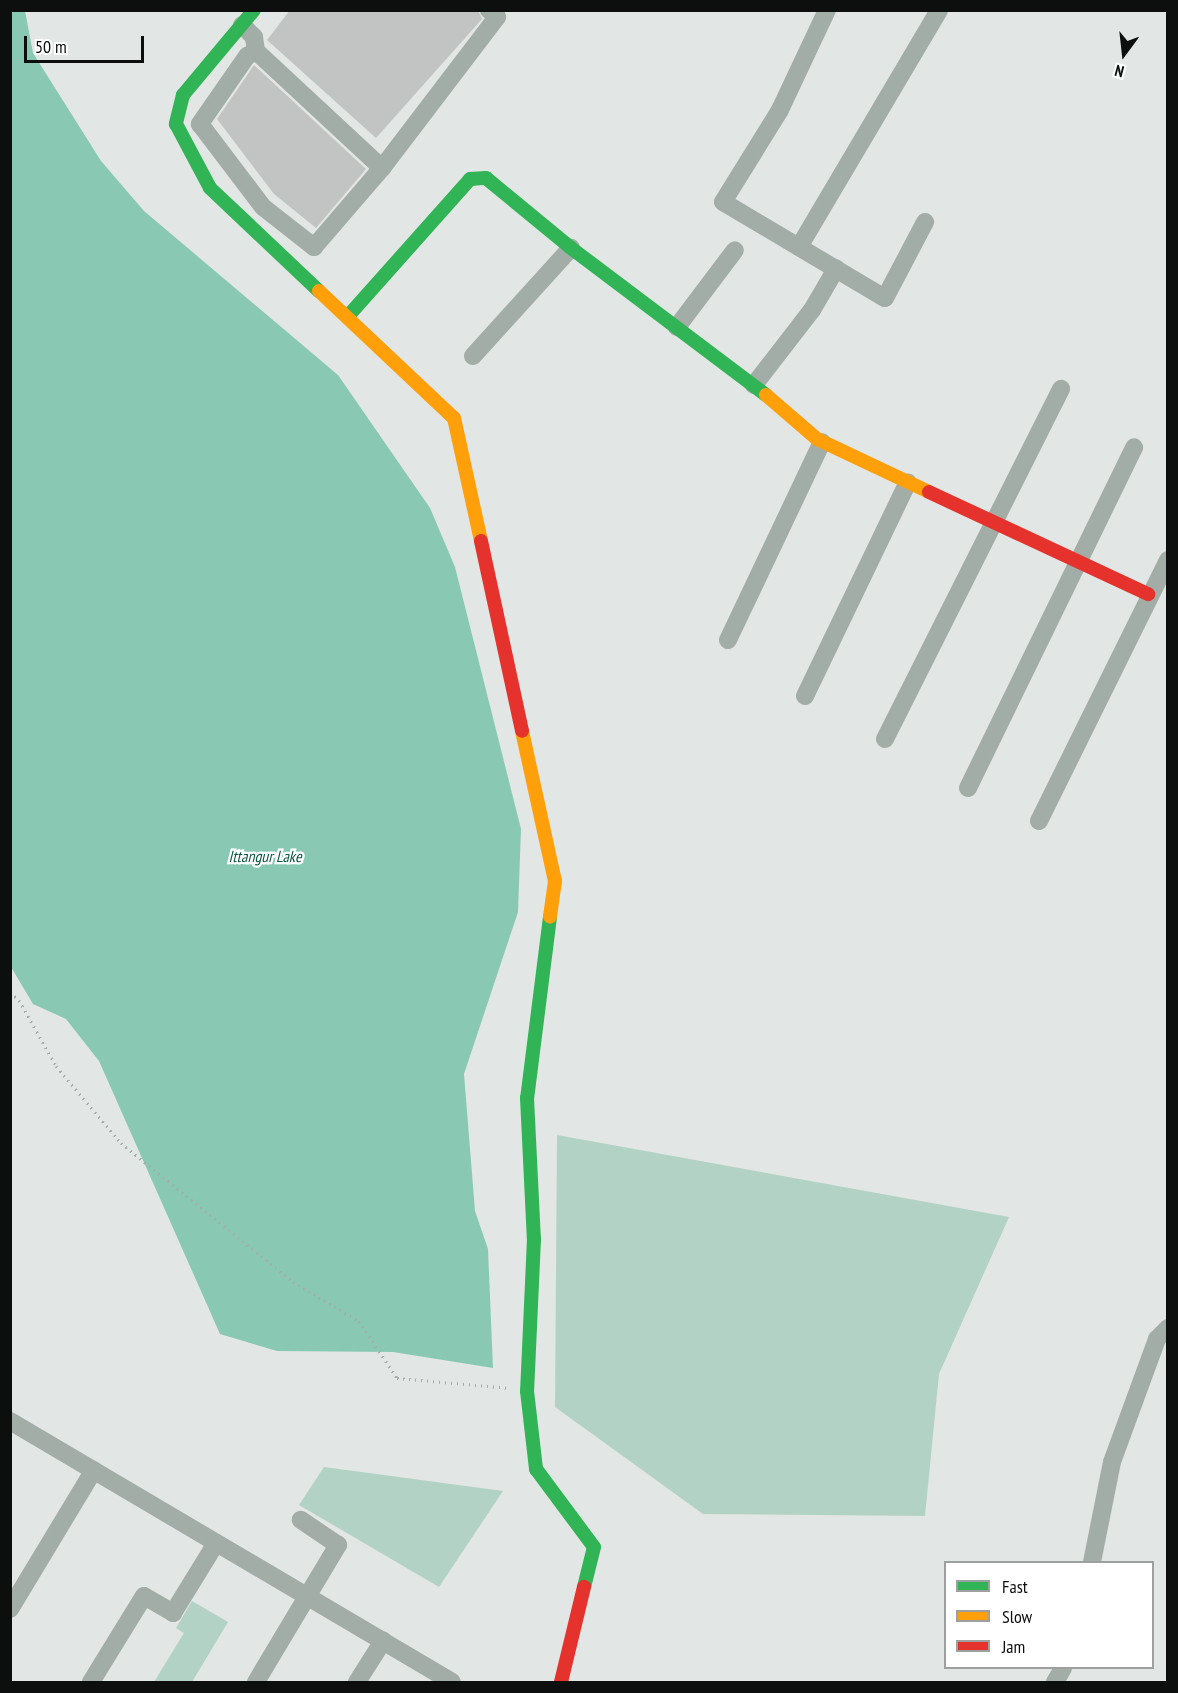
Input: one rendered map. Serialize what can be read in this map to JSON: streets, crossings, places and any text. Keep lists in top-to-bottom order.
{
  "water": ["Ittangur Lake"],
  "legend": ["Fast", "Slow", "Jam"],
  "scale_bar": "50 m",
  "north": "bottom"
}
